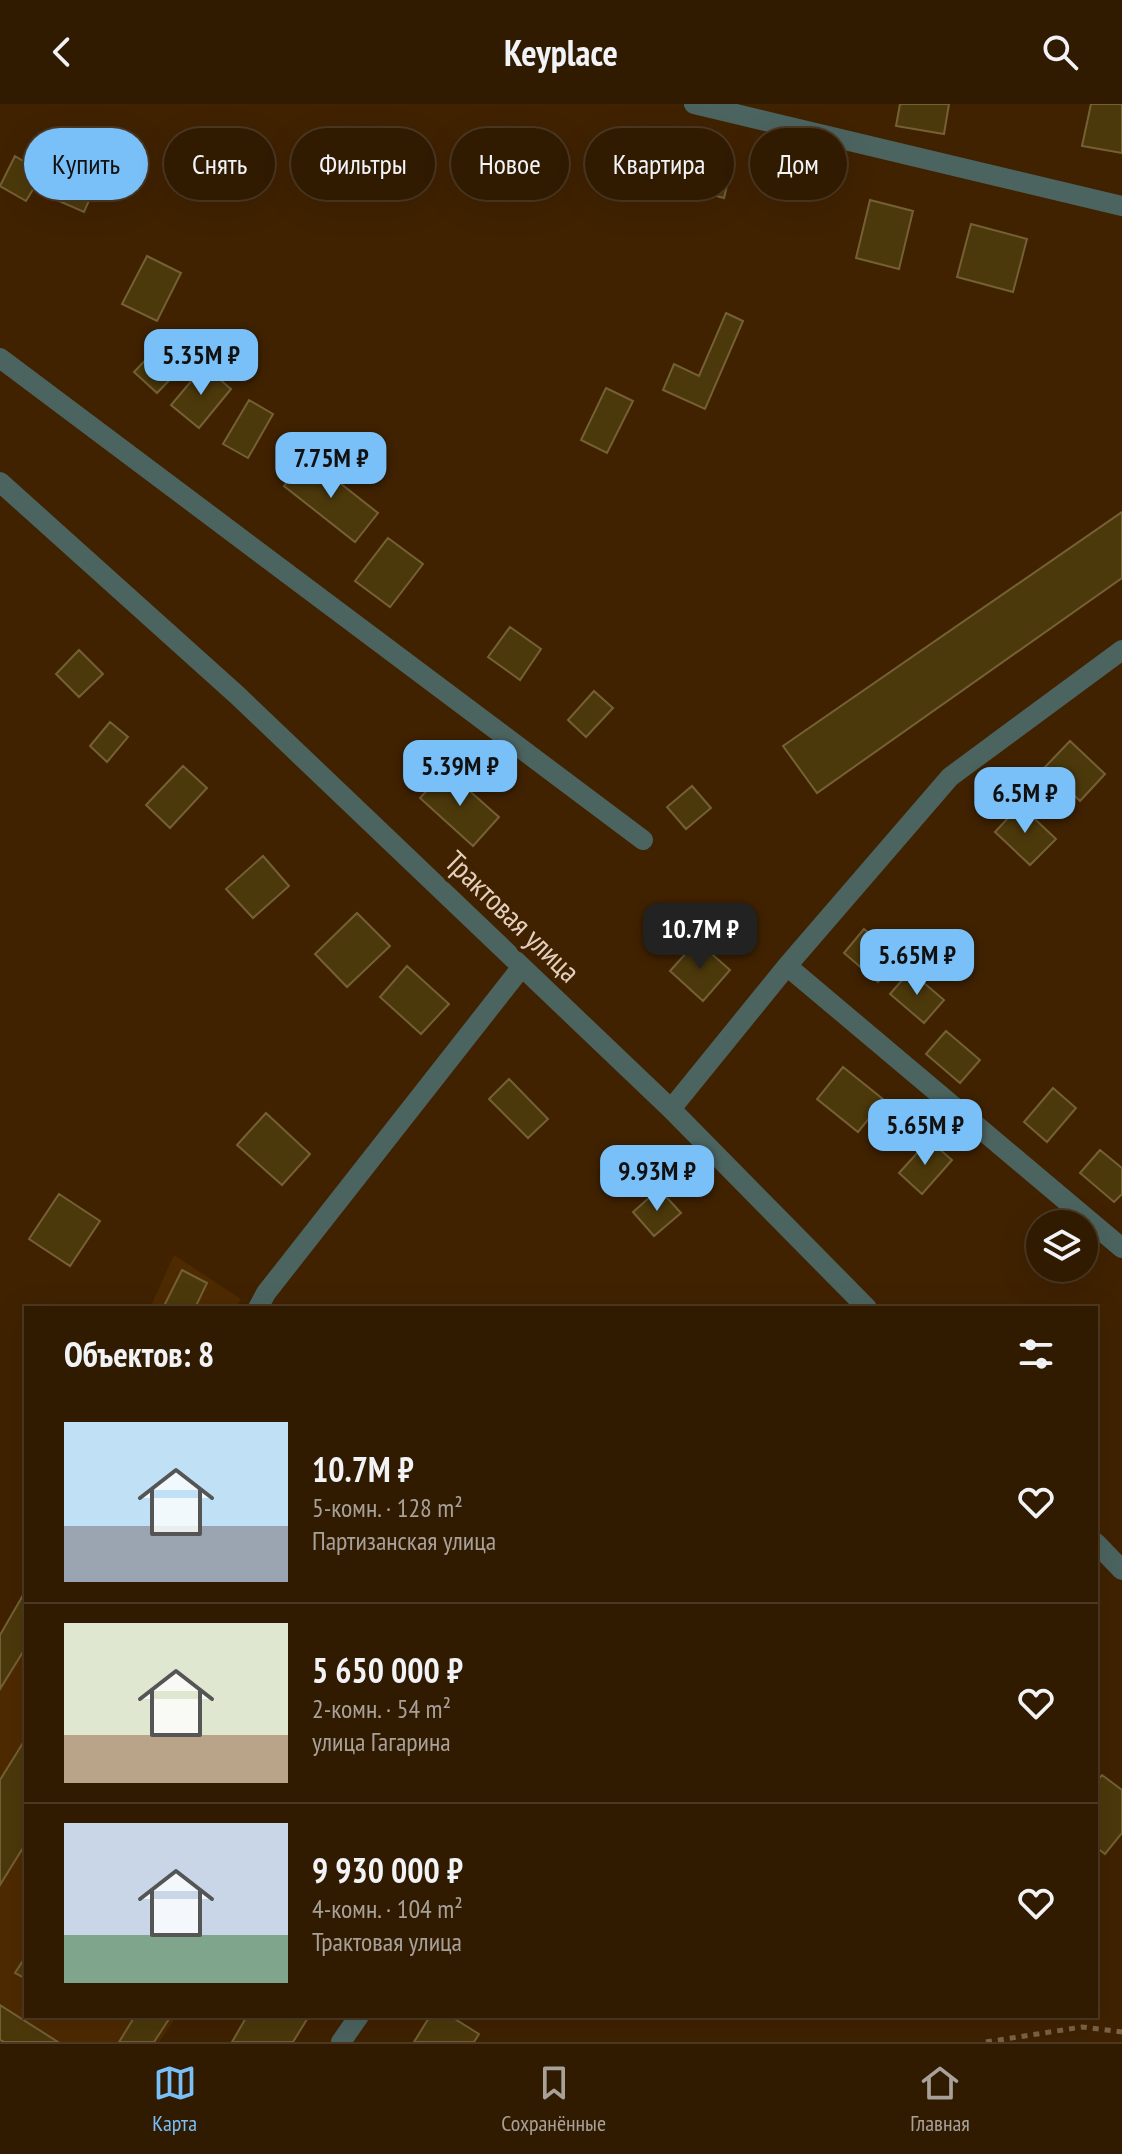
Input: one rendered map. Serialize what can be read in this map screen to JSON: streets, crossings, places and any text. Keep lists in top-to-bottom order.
{
  "streets": {
    "street": ["Трактовая улица"]
  },
  "page": {
    "header": "Keyplace",
    "chip": [
      "Купить",
      "Снять",
      "Фильтры",
      "Новое",
      "Квартира",
      "Дом"
    ],
    "price": [
      "5.35M ₽",
      "7.75M ₽",
      "5.39M ₽",
      "6.5M ₽",
      "10.7M ₽",
      "5.65M ₽",
      "5.65M ₽",
      "9.93M ₽"
    ],
    "heading": "Объектов: 8",
    "list": [
      {
        "name": "10.7M ₽",
        "note": "5-комн. · 128 m² · Партизанская улица"
      },
      {
        "name": "5 650 000 ₽",
        "note": "2-комн. · 54 m² · улица Гагарина"
      },
      {
        "name": "9 930 000 ₽",
        "note": "4-комн. · 104 m² · Трактовая улица"
      }
    ],
    "tabs": ["Карта", "Сохранённые", "Главная"]
  }
}
